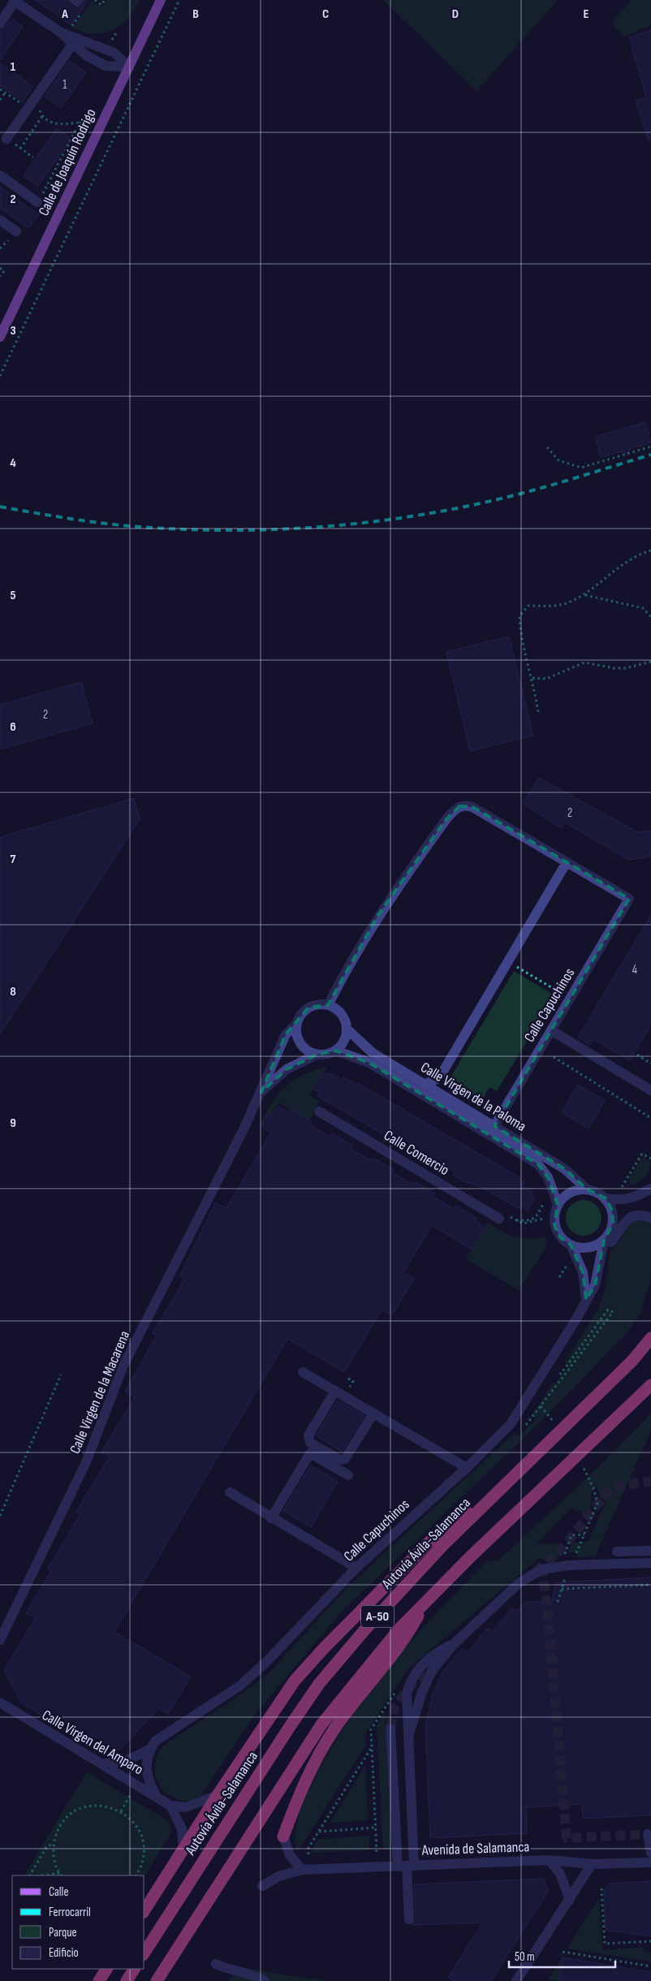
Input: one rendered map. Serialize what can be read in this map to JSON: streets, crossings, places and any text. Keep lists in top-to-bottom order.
{
  "streets": {
    "highway": ["Autovía Ávila-Salamanca", "A-50"],
    "main road": ["Calle de Joaquín Rodrigo"],
    "street": [
      "Calle Capuchinos",
      "Calle Virgen de la Paloma",
      "Calle Comercio",
      "Calle Virgen de la Macarena",
      "Calle Virgen del Amparo",
      "Avenida de Salamanca"
    ]
  },
  "crossings": [
    ["Calle Capuchinos", "Calle Virgen de la Paloma"],
    ["Calle Capuchinos", "Calle Virgen del Amparo"],
    ["Calle Virgen de la Paloma", "Calle Virgen de la Macarena"]
  ],
  "house_numbers": [
    "1",
    "2",
    "2",
    "4"
  ],
  "legend": [
    "Calle",
    "Ferrocarril",
    "Parque",
    "Edificio"
  ],
  "scale_bar": "50 m",
  "grid": {
    "columns": [
      "A",
      "B",
      "C",
      "D",
      "E"
    ],
    "rows": [
      "1",
      "2",
      "3",
      "4",
      "5",
      "6",
      "7",
      "8",
      "9"
    ]
  }
}
